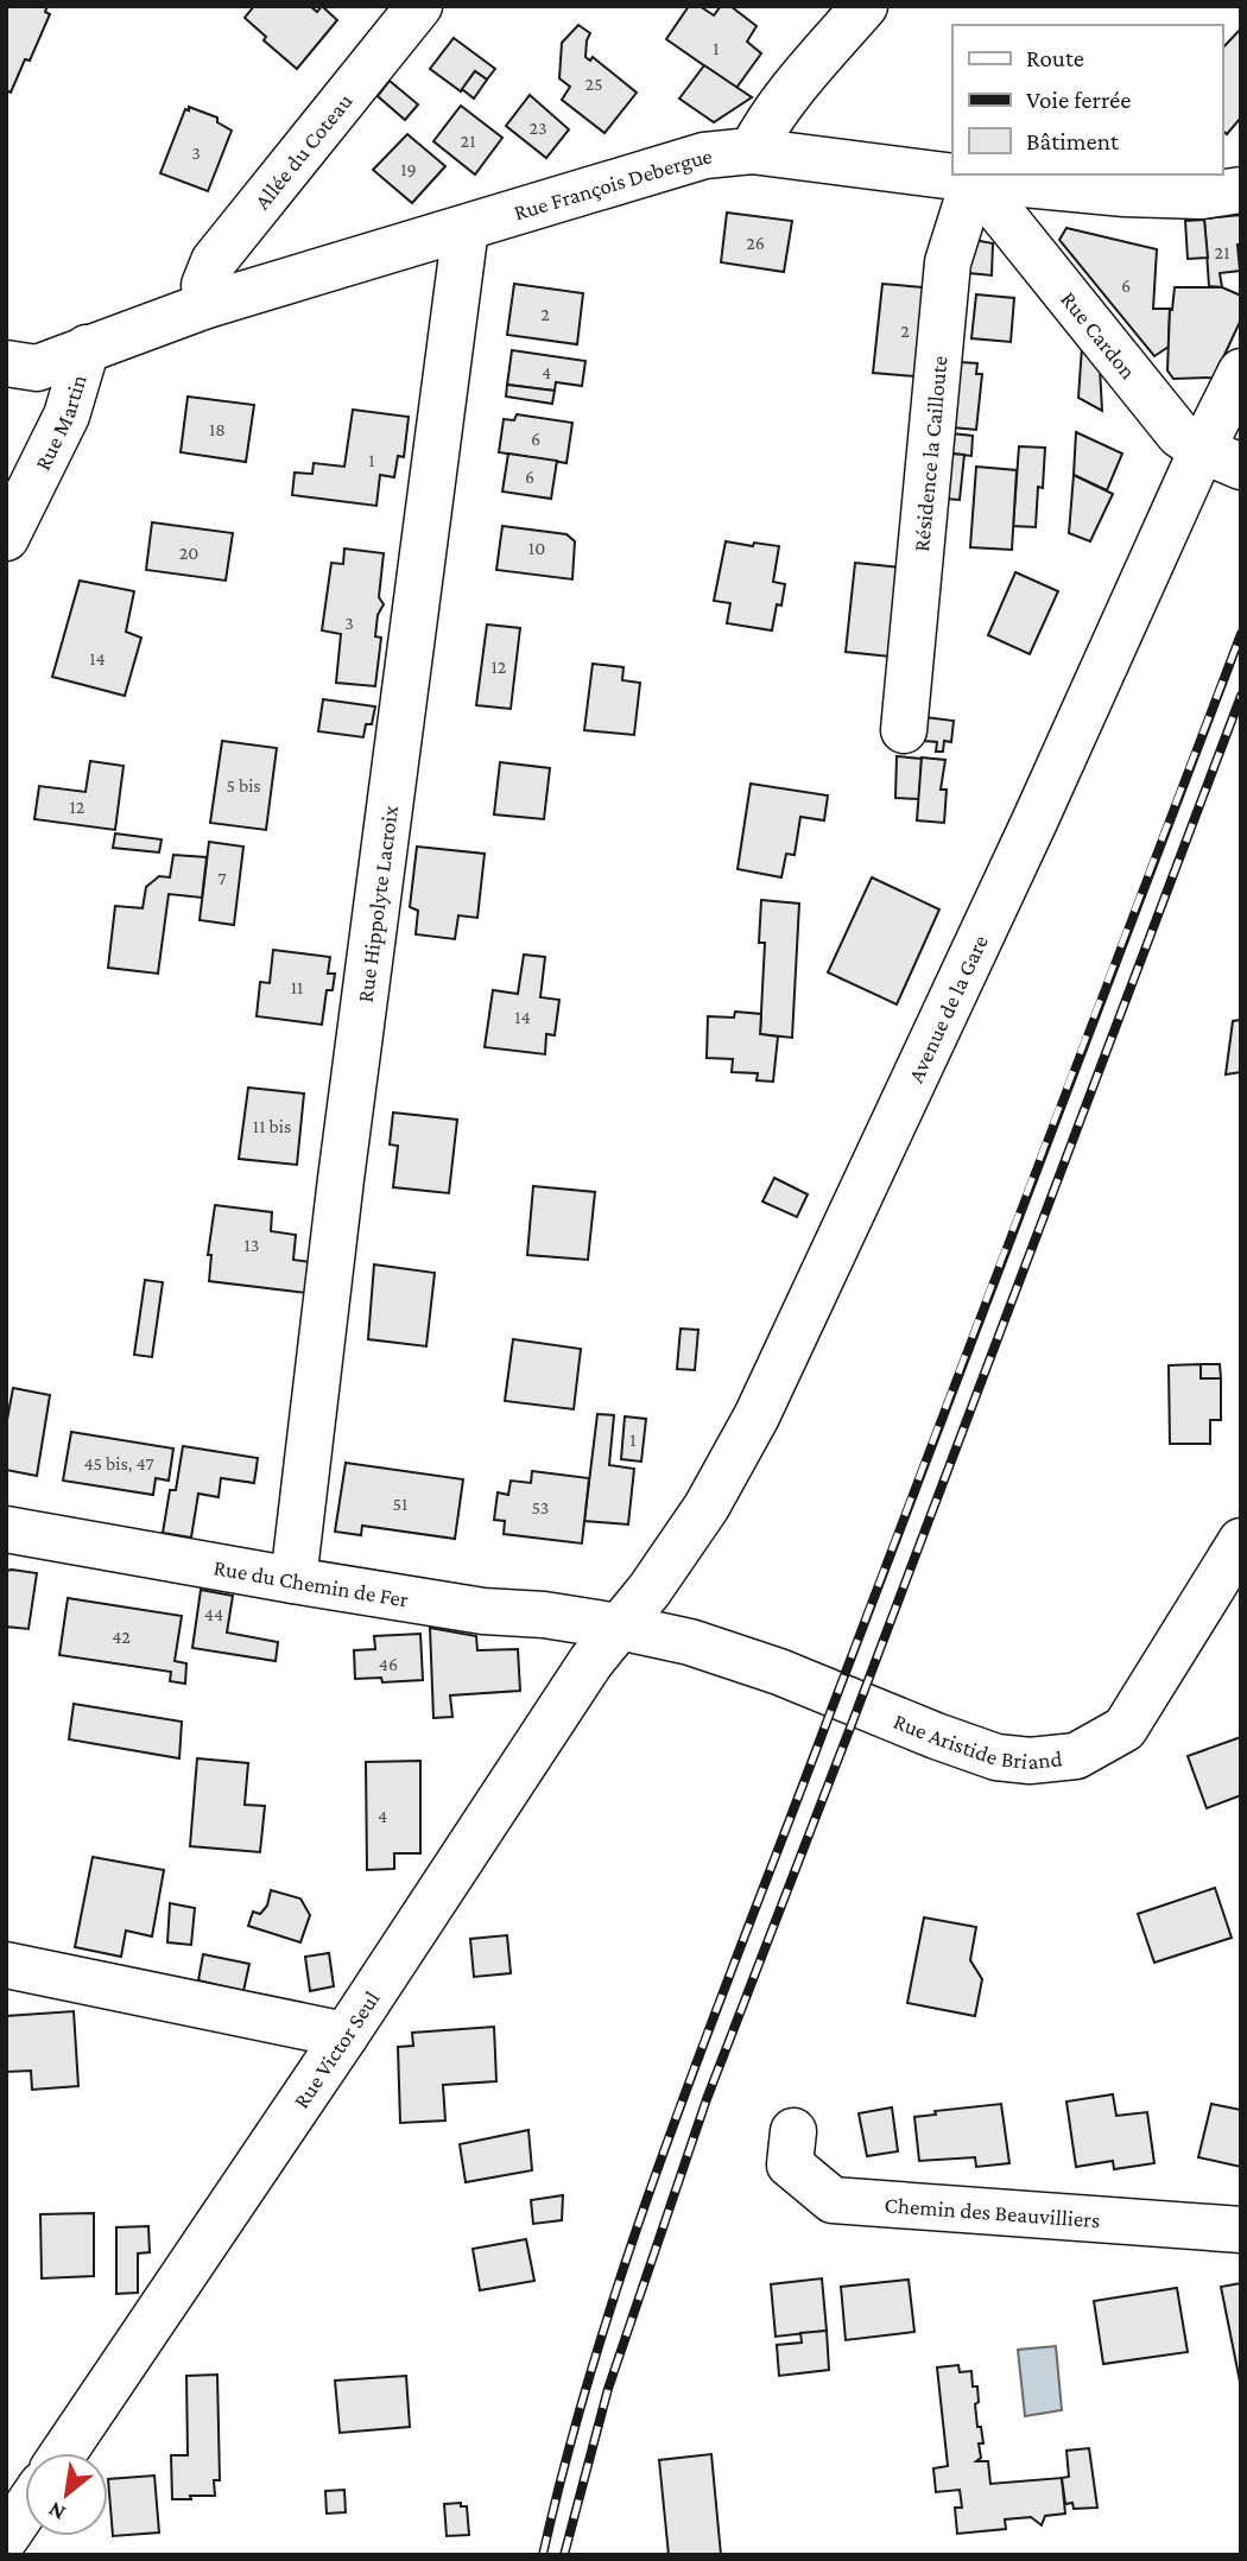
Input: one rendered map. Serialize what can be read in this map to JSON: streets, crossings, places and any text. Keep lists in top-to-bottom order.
{
  "streets": {
    "street": [
      "Allée du Coteau",
      "Rue François Debergue",
      "Rue Cardon",
      "Rue Martin",
      "Résidence la Cailloute",
      "Rue Hippolyte Lacroix",
      "Avenue de la Gare",
      "Rue du Chemin de Fer",
      "Rue Aristide Briand",
      "Rue Victor Seul",
      "Chemin des Beauvilliers"
    ]
  },
  "crossings": [
    ["Allée du Coteau", "Rue François Debergue"],
    ["Rue François Debergue", "Rue Cardon"],
    ["Rue François Debergue", "Rue Martin"],
    ["Rue François Debergue", "Résidence la Cailloute"],
    ["Rue François Debergue", "Rue Hippolyte Lacroix"],
    ["Rue Cardon", "Résidence la Cailloute"],
    ["Rue Cardon", "Avenue de la Gare"],
    ["Rue Hippolyte Lacroix", "Rue du Chemin de Fer"],
    ["Avenue de la Gare", "Rue du Chemin de Fer"],
    ["Avenue de la Gare", "Rue Aristide Briand"],
    ["Avenue de la Gare", "Rue Victor Seul"],
    ["Rue du Chemin de Fer", "Rue Aristide Briand"],
    ["Rue du Chemin de Fer", "Rue Victor Seul"],
    ["Rue Aristide Briand", "Rue Victor Seul"]
  ],
  "house_numbers": [
    "1",
    "25",
    "23",
    "21",
    "3",
    "19",
    "26",
    "21",
    "6",
    "2",
    "2",
    "4",
    "18",
    "6",
    "1",
    "6",
    "10",
    "20",
    "3",
    "14",
    "12",
    "5 bis",
    "12",
    "7",
    "11",
    "14",
    "11 bis",
    "13",
    "1",
    "45 bis, 47",
    "51",
    "53",
    "44",
    "42",
    "46",
    "4"
  ],
  "legend": ["Route", "Voie ferrée", "Bâtiment"],
  "north": "bottom left"
}
